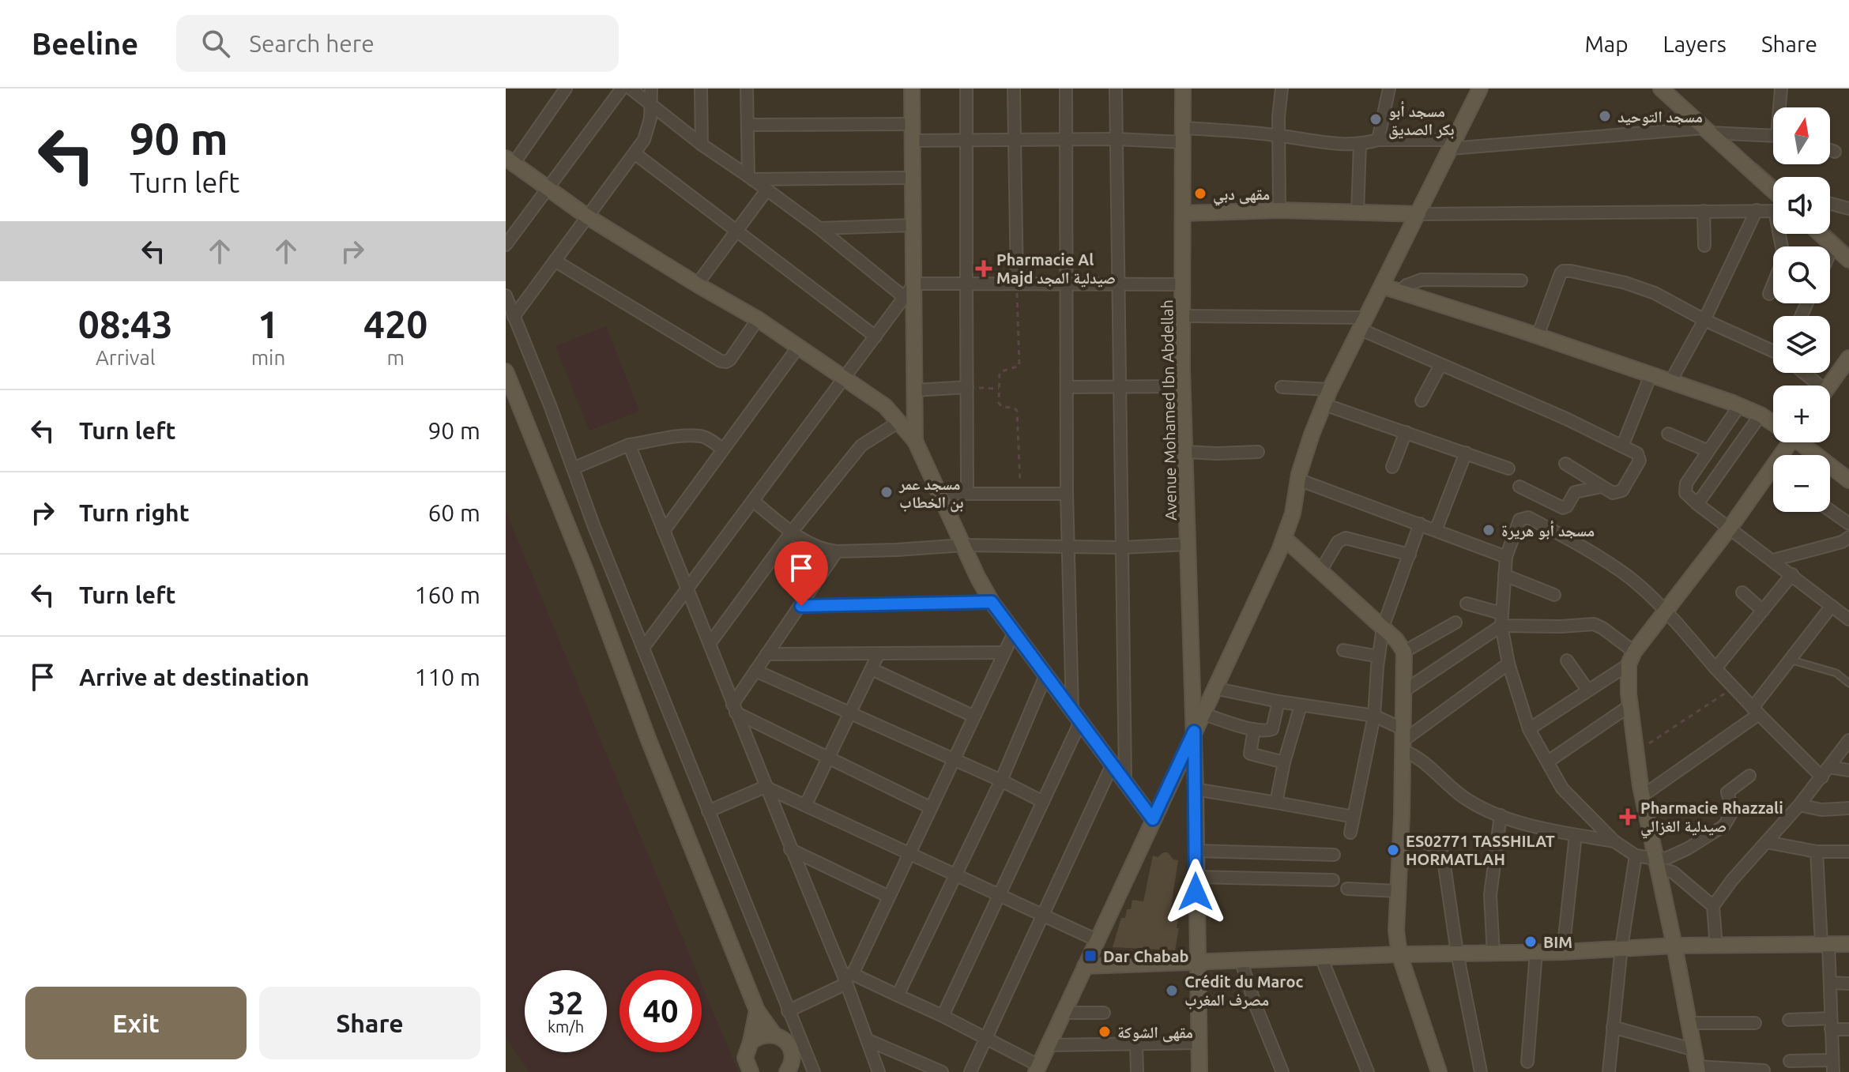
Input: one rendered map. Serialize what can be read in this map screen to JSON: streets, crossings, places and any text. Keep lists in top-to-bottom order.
{
  "streets": {
    "street": ["Avenue Mohamed Ibn Abdellah"]
  },
  "places": {
    "other": [
      "مسجد التوحيد",
      "مسجد أبو بكر الصديق",
      "مقهى دبي",
      "مسجد عمر بن الخطاب",
      "مسجد أبو هريرة",
      "ES02771 TASSHILAT HORMATLAH",
      "BIM",
      "Crédit du Maroc مصرف المغرب",
      "مقهى الشوكة"
    ],
    "health": ["Pharmacie Al Majd صيدلية المجد", "Pharmacie Rhazzali صيدلية الغزالي"],
    "transit": ["Dar Chabab"]
  },
  "north": "top",
  "page": {
    "header": "Beeline",
    "search": "Search here",
    "nav": ["Map", "Layers", "Share"],
    "turn": ["90 m", "Turn left"],
    "map_buttons": ["+", "−"],
    "eta": [
      "08:43",
      "Arrival",
      "1",
      "min",
      "420",
      "m"
    ],
    "list": [
      {
        "name": "Turn left",
        "value": "90 m"
      },
      {
        "name": "Turn right",
        "value": "60 m"
      },
      {
        "name": "Turn left",
        "value": "160 m"
      },
      {
        "name": "Arrive at destination",
        "value": "110 m"
      }
    ],
    "speed": "32 km/h",
    "limit": "40",
    "buttons": ["Exit", "Share"]
  }
}
